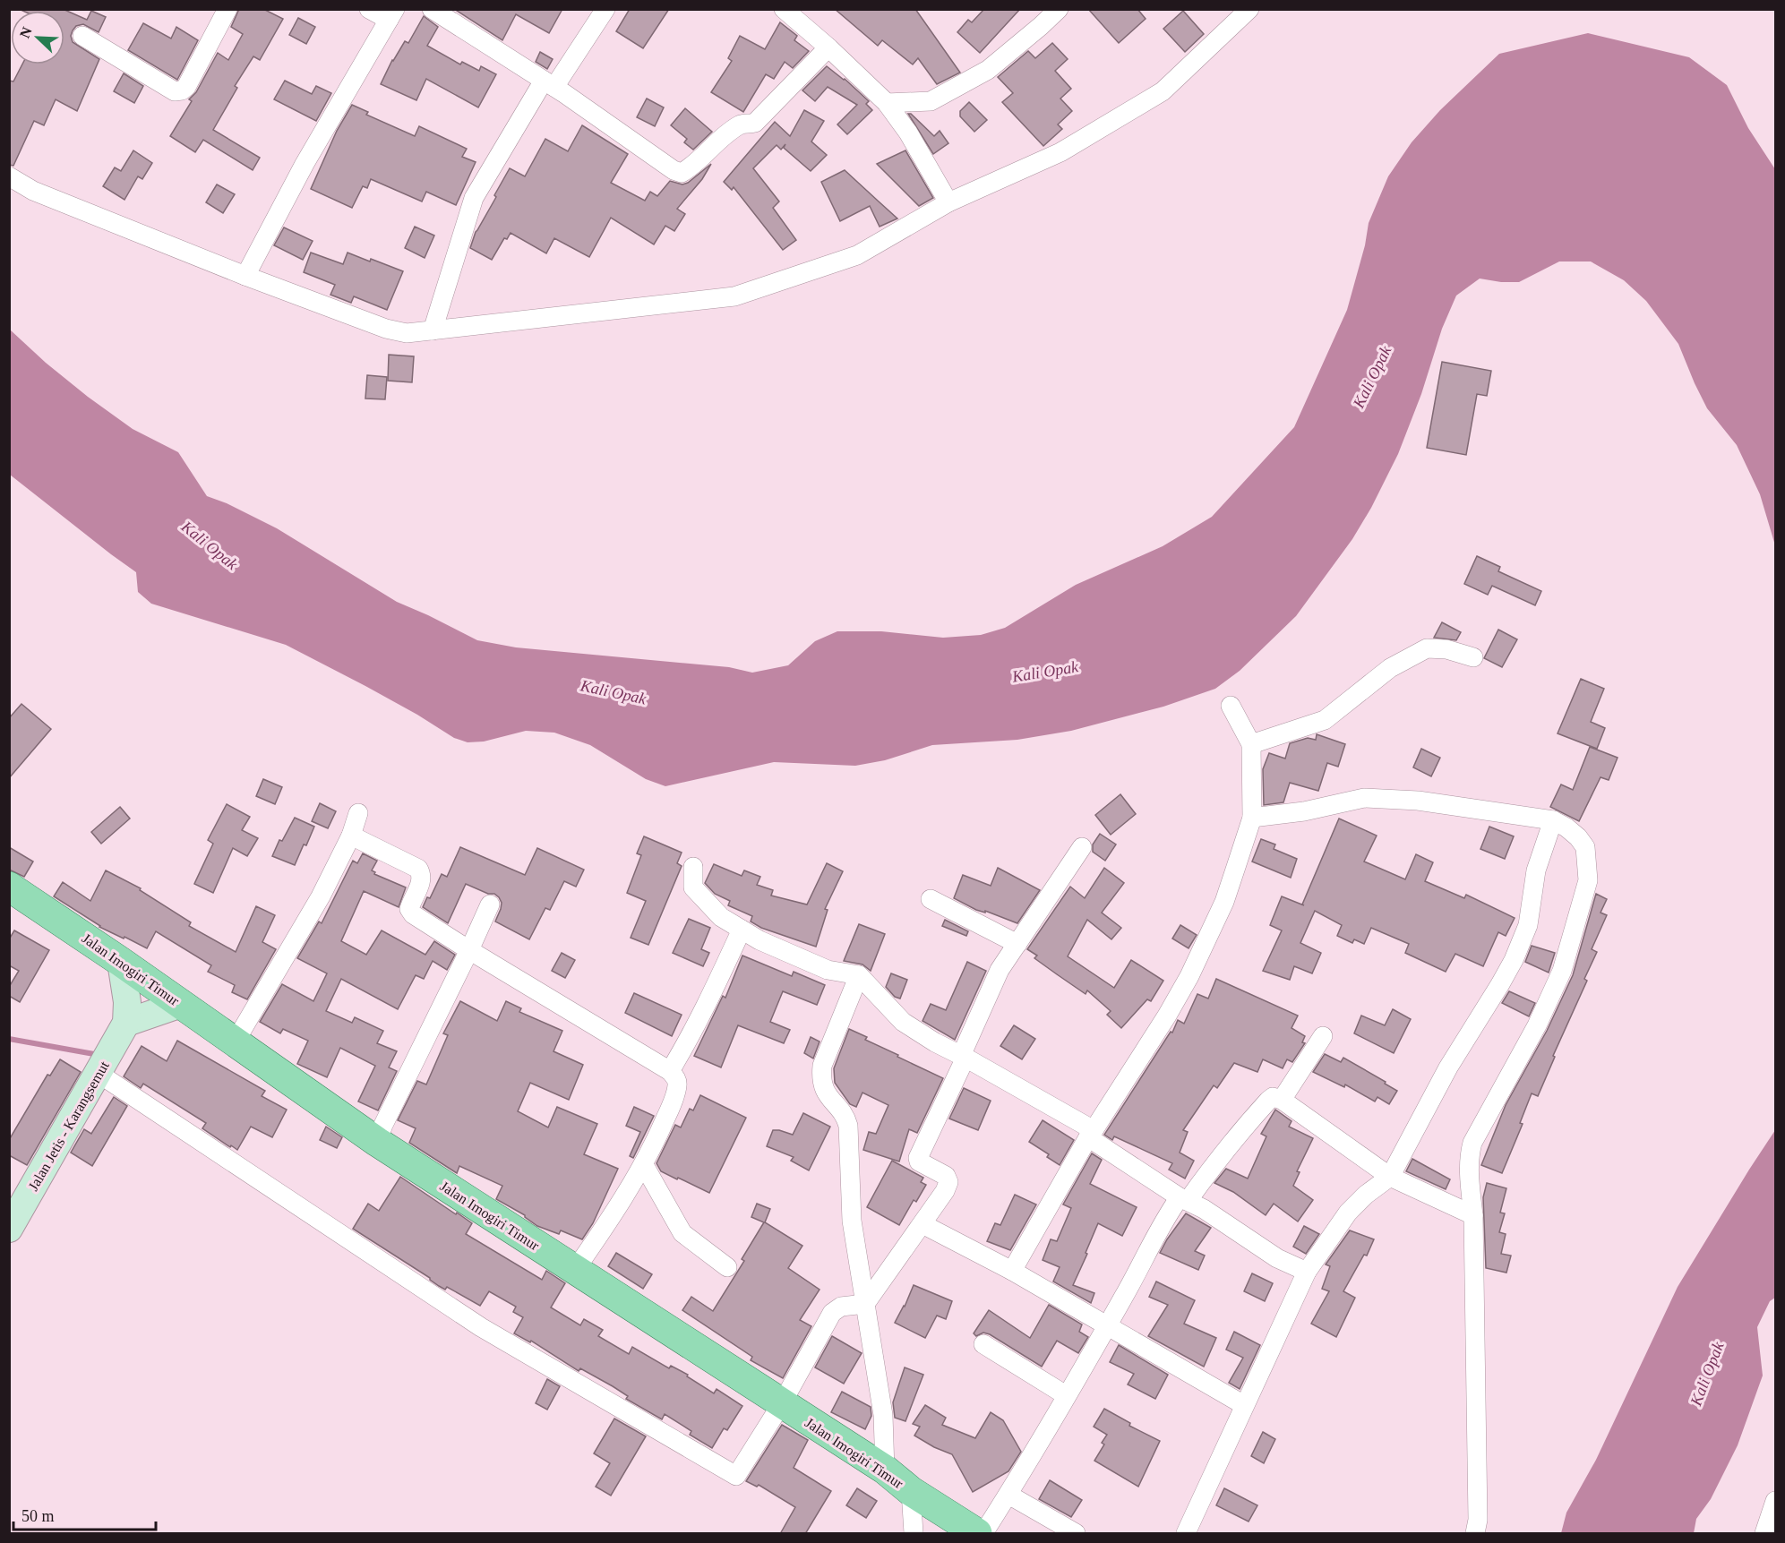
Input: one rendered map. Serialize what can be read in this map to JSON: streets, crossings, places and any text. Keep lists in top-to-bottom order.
{
  "streets": {
    "main road": ["Jalan Imogiri Timur", "Jalan Jetis - Karangsemut"]
  },
  "water": ["Kali Opak"],
  "scale_bar": "50 m",
  "north": "top left"
}
